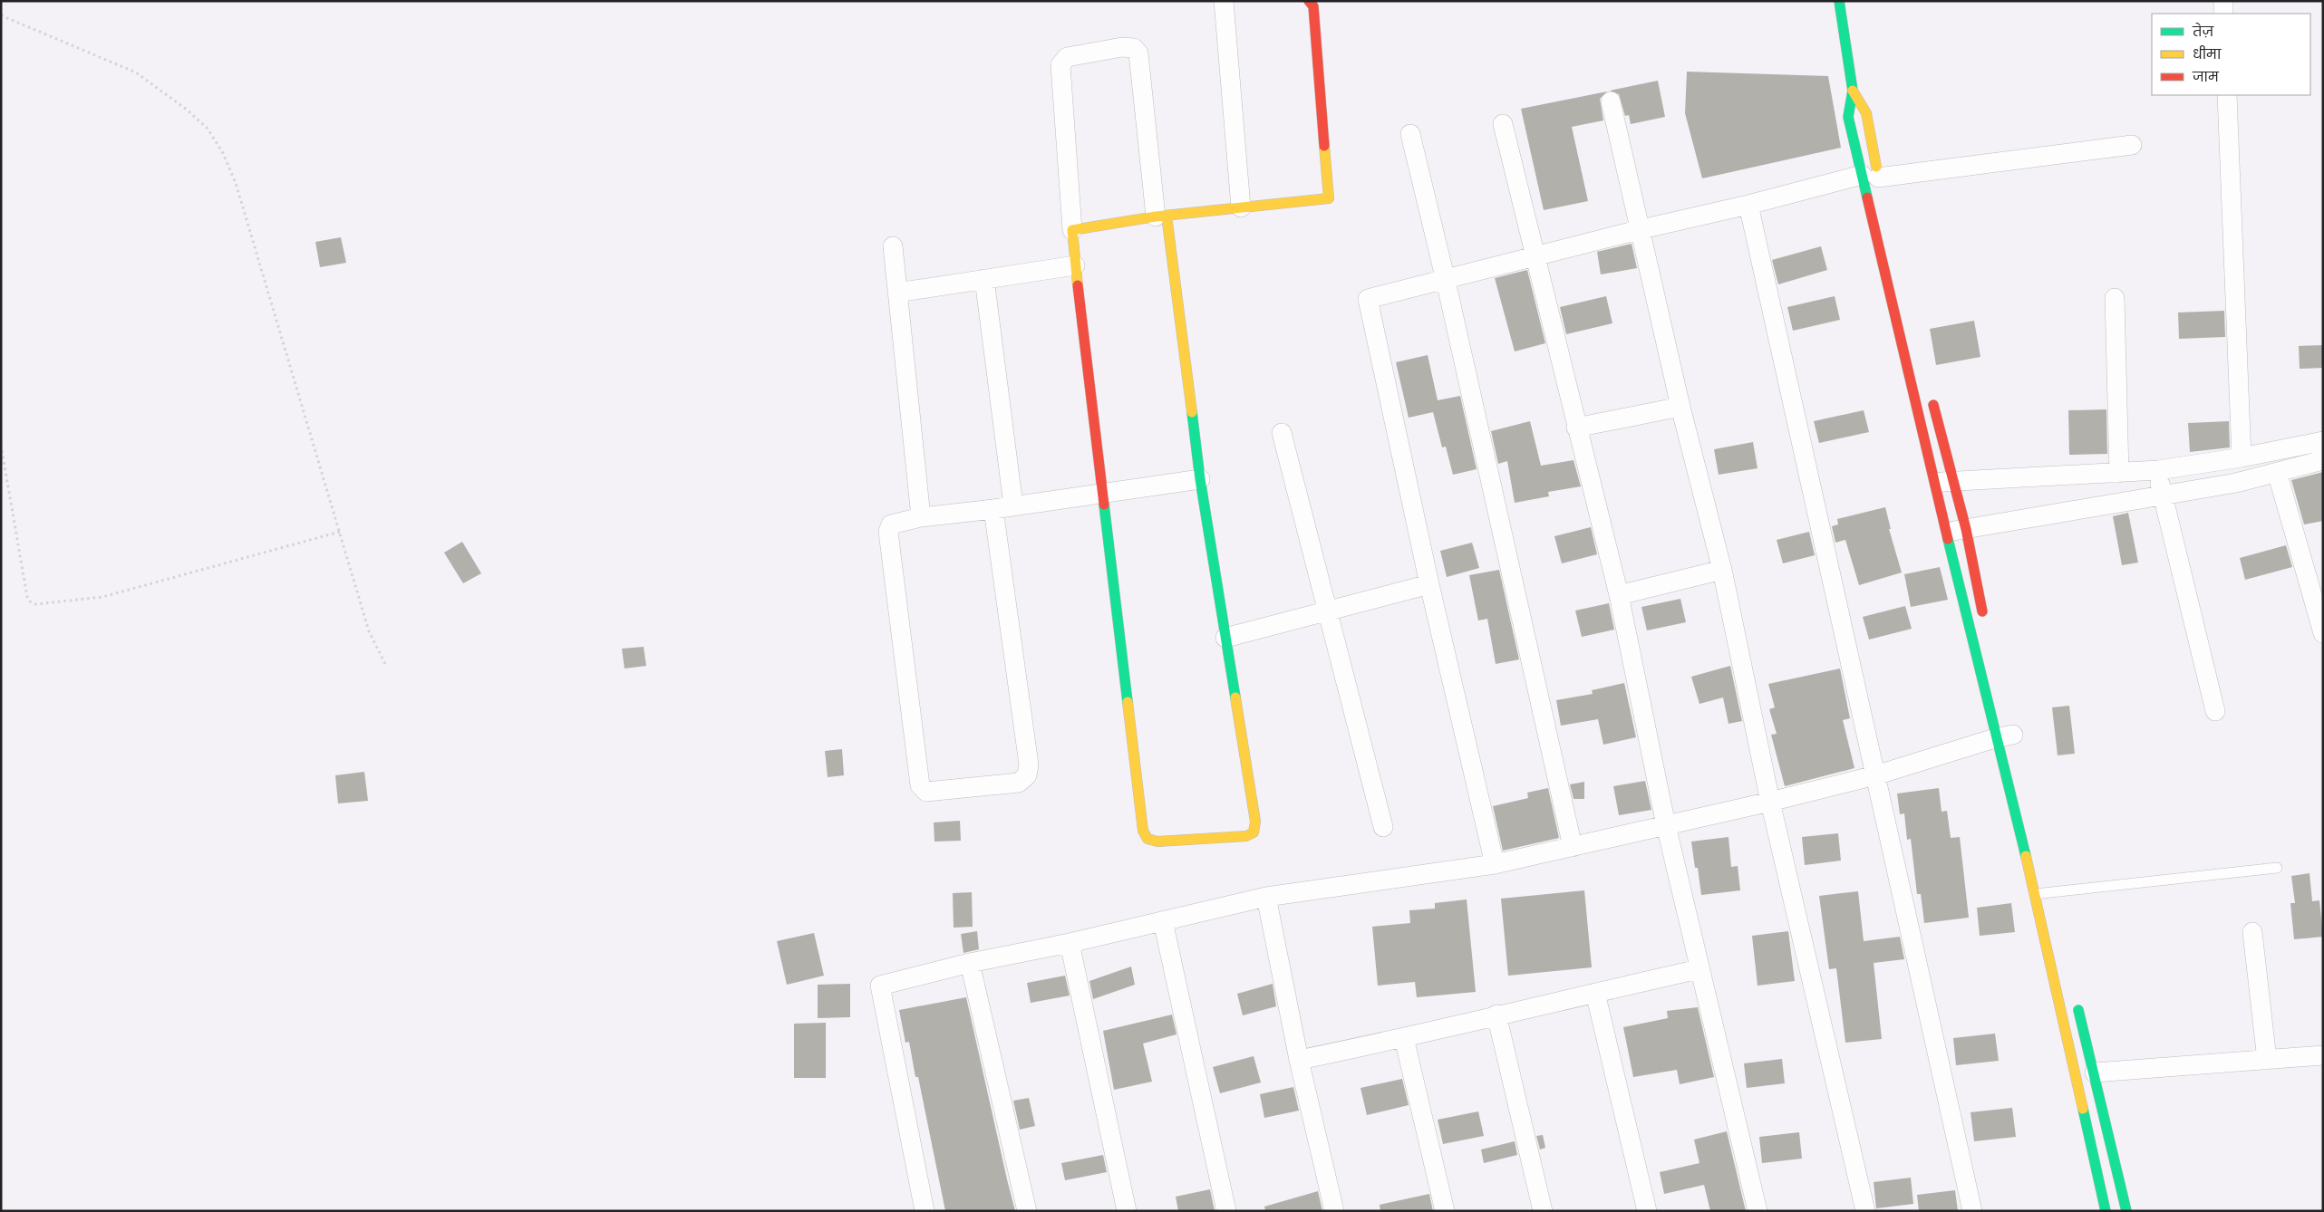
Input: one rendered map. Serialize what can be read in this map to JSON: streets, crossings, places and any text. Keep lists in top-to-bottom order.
{
  "legend": ["तेज़", "धीमा", "जाम"]
}
